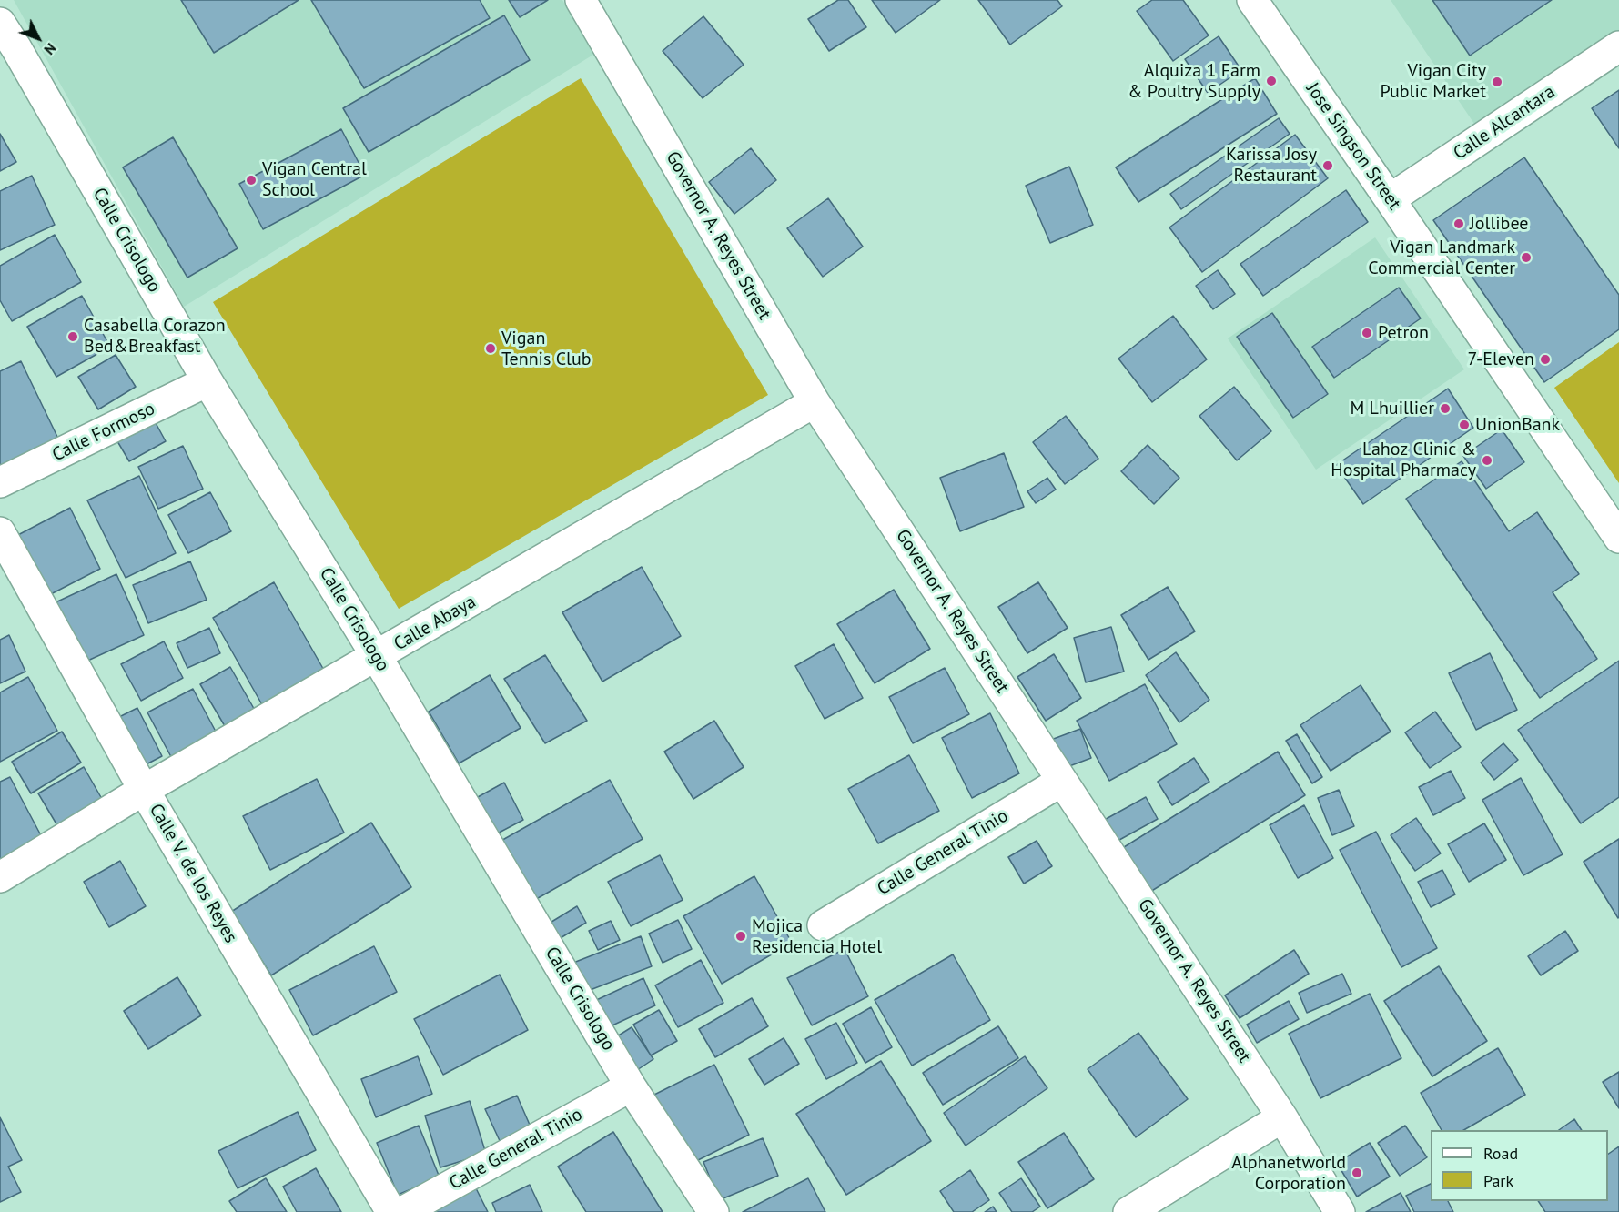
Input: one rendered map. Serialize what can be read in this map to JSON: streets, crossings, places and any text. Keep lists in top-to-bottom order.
{
  "streets": {
    "street": [
      "Calle Alcantara",
      "Jose Singson Street",
      "Governor A. Reyes Street",
      "Calle Crisologo",
      "Calle Formoso",
      "Calle Abaya",
      "Calle General Tinio",
      "Calle V. de los Reyes"
    ]
  },
  "crossings": [
    ["Calle Alcantara", "Jose Singson Street"],
    ["Governor A. Reyes Street", "Calle Abaya"],
    ["Governor A. Reyes Street", "Calle General Tinio"],
    ["Calle Crisologo", "Calle Formoso"],
    ["Calle Crisologo", "Calle Abaya"],
    ["Calle Crisologo", "Calle General Tinio"],
    ["Calle Abaya", "Calle V. de los Reyes"]
  ],
  "places": [
    "Alquiza 1 Farm & Poultry Supply",
    "Vigan City Public Market",
    "Karissa Josy Restaurant",
    "Vigan Central School",
    "Jollibee",
    "Vigan Landmark Commercial Center",
    "Petron",
    "Casabella Corazon Bed&Breakfast",
    "Vigan Tennis Club",
    "7-Eleven",
    "M Lhuillier",
    "UnionBank",
    "Lahoz Clinic & Hospital Pharmacy",
    "Mojica Residencia Hotel",
    "Alphanetworld Corporation"
  ],
  "legend": ["Road", "Park"],
  "north": "bottom right"
}
